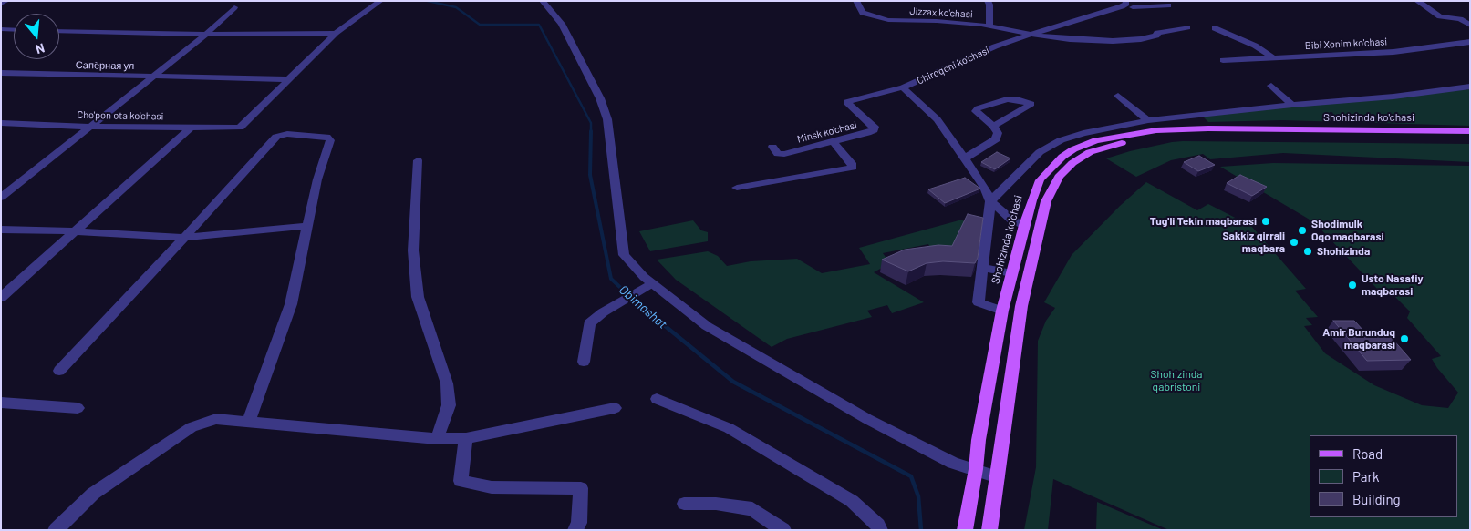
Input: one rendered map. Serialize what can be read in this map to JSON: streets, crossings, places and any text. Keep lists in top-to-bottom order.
{
  "streets": {
    "main road": ["Shohizinda ko'chasi"],
    "street": [
      "Jizzax ko'chasi",
      "Bibi Xonim ko'chasi",
      "Сапёрная ул",
      "Chiroqchi ko'chasi",
      "Cho'pon ota ko'chasi",
      "Minsk ko'chasi"
    ]
  },
  "crossings": [
    ["Jizzax ko'chasi", "Chiroqchi ko'chasi"],
    ["Сапёрная ул", "Cho'pon ota ko'chasi"],
    ["Chiroqchi ko'chasi", "Shohizinda ko'chasi"],
    ["Chiroqchi ko'chasi", "Minsk ko'chasi"]
  ],
  "water": ["Obimashat"],
  "parks": ["Shohizinda qabristoni"],
  "places": [
    "Tug'li Tekin maqbarasi",
    "Shodimulk Oqo maqbarasi",
    "Sakkiz qirrali maqbara",
    "Shohizinda",
    "Usto Nasafiy maqbarasi",
    "Amir Burunduq maqbarasi"
  ],
  "legend": ["Road", "Park", "Building"],
  "north": "bottom"
}
